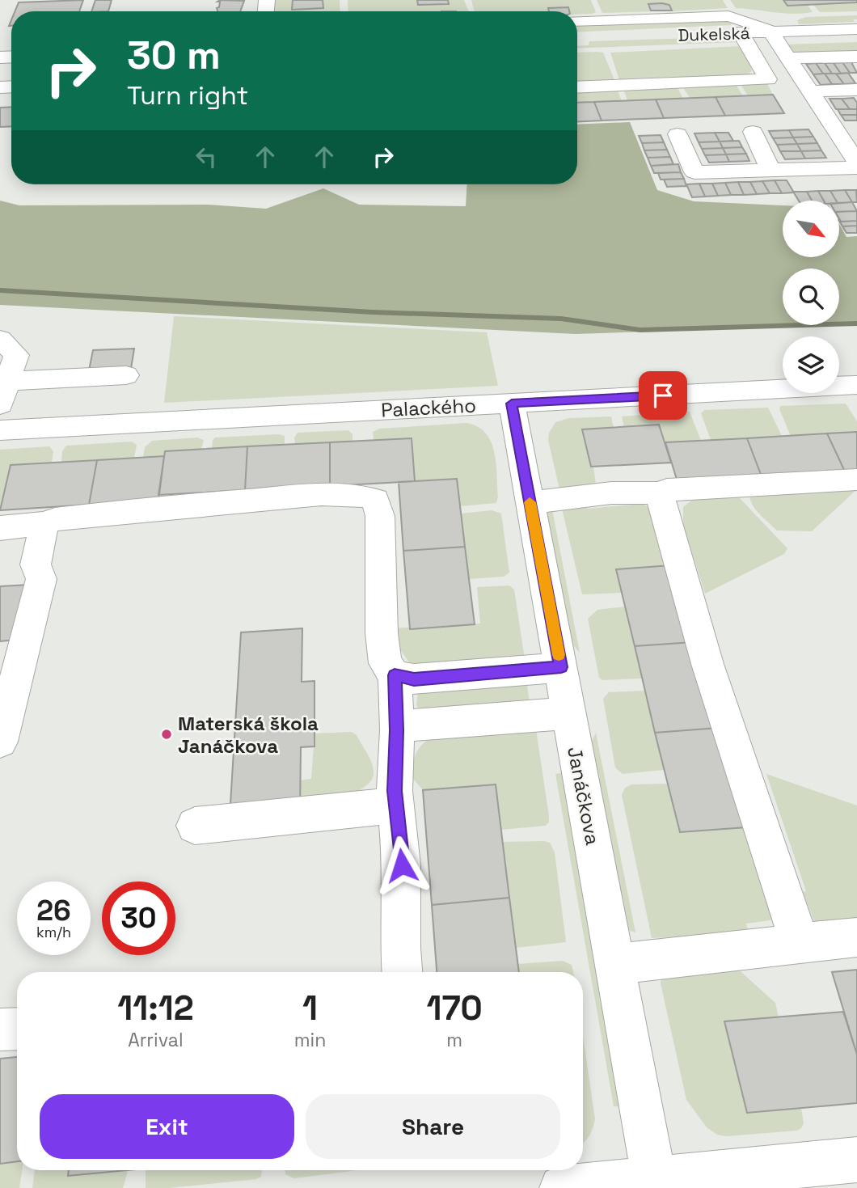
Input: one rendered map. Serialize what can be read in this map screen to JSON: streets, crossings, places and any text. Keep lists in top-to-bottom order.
{
  "streets": {
    "street": ["Dukelská", "Palackého", "Janáčkova"]
  },
  "crossings": [
    ["Palackého", "Janáčkova"]
  ],
  "places": ["Materská škola Janáčkova"],
  "north": "bottom right",
  "page": {
    "turn": ["30 m", "Turn right"],
    "speed": "26 km/h",
    "limit": "30",
    "eta": [
      "11:12",
      "Arrival",
      "1",
      "min",
      "170",
      "m"
    ],
    "buttons": ["Exit", "Share"]
  }
}
